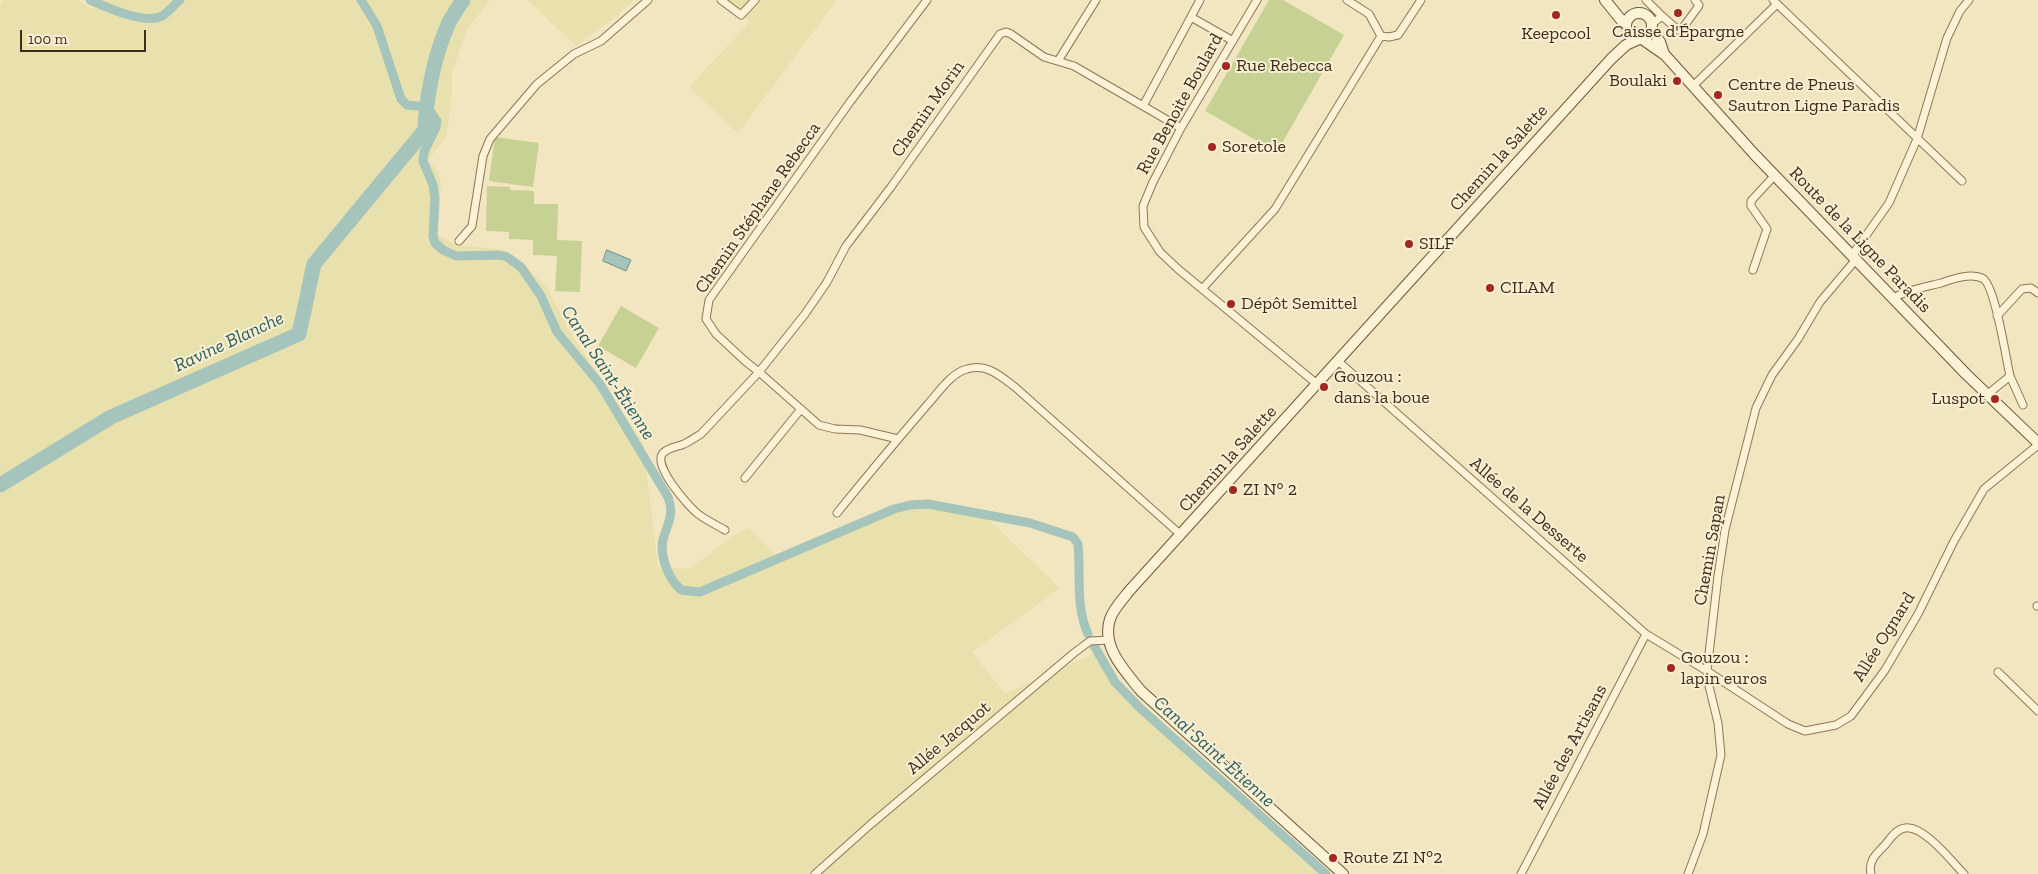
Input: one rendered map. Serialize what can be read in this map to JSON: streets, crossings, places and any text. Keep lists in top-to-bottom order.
{
  "streets": {
    "street": [
      "Rue Benoite Boulard",
      "Chemin Morin",
      "Chemin la Salette",
      "Chemin Stéphane Rebecca",
      "Route de la Ligne Paradis",
      "Allée de la Desserte",
      "Chemin Sapan",
      "Allée Ognard",
      "Allée Jacquot",
      "Allée des Artisans"
    ]
  },
  "crossings": [
    ["Rue Benoite Boulard", "Chemin Morin"],
    ["Chemin Morin", "Chemin Stéphane Rebecca"],
    ["Chemin la Salette", "Route de la Ligne Paradis"],
    ["Chemin la Salette", "Allée de la Desserte"],
    ["Chemin la Salette", "Allée Jacquot"],
    ["Route de la Ligne Paradis", "Chemin Sapan"],
    ["Route de la Ligne Paradis", "Allée Ognard"],
    ["Allée de la Desserte", "Chemin Sapan"],
    ["Allée de la Desserte", "Allée Ognard"],
    ["Allée de la Desserte", "Allée des Artisans"],
    ["Chemin Sapan", "Allée Ognard"]
  ],
  "water": ["Ravine Blanche", "Canal Saint-Étienne"],
  "places": [
    "Caisse d'Épargne",
    "Keepcool",
    "Rue Rebecca",
    "Boulaki",
    "Centre de Pneus Sautron Ligne Paradis",
    "Soretole",
    "SILF",
    "CILAM",
    "Dépôt Semittel",
    "Gouzou : dans la boue",
    "Luspot",
    "ZI N° 2",
    "Gouzou : lapin euros",
    "Route ZI N°2"
  ],
  "scale_bar": "100 m"
}
